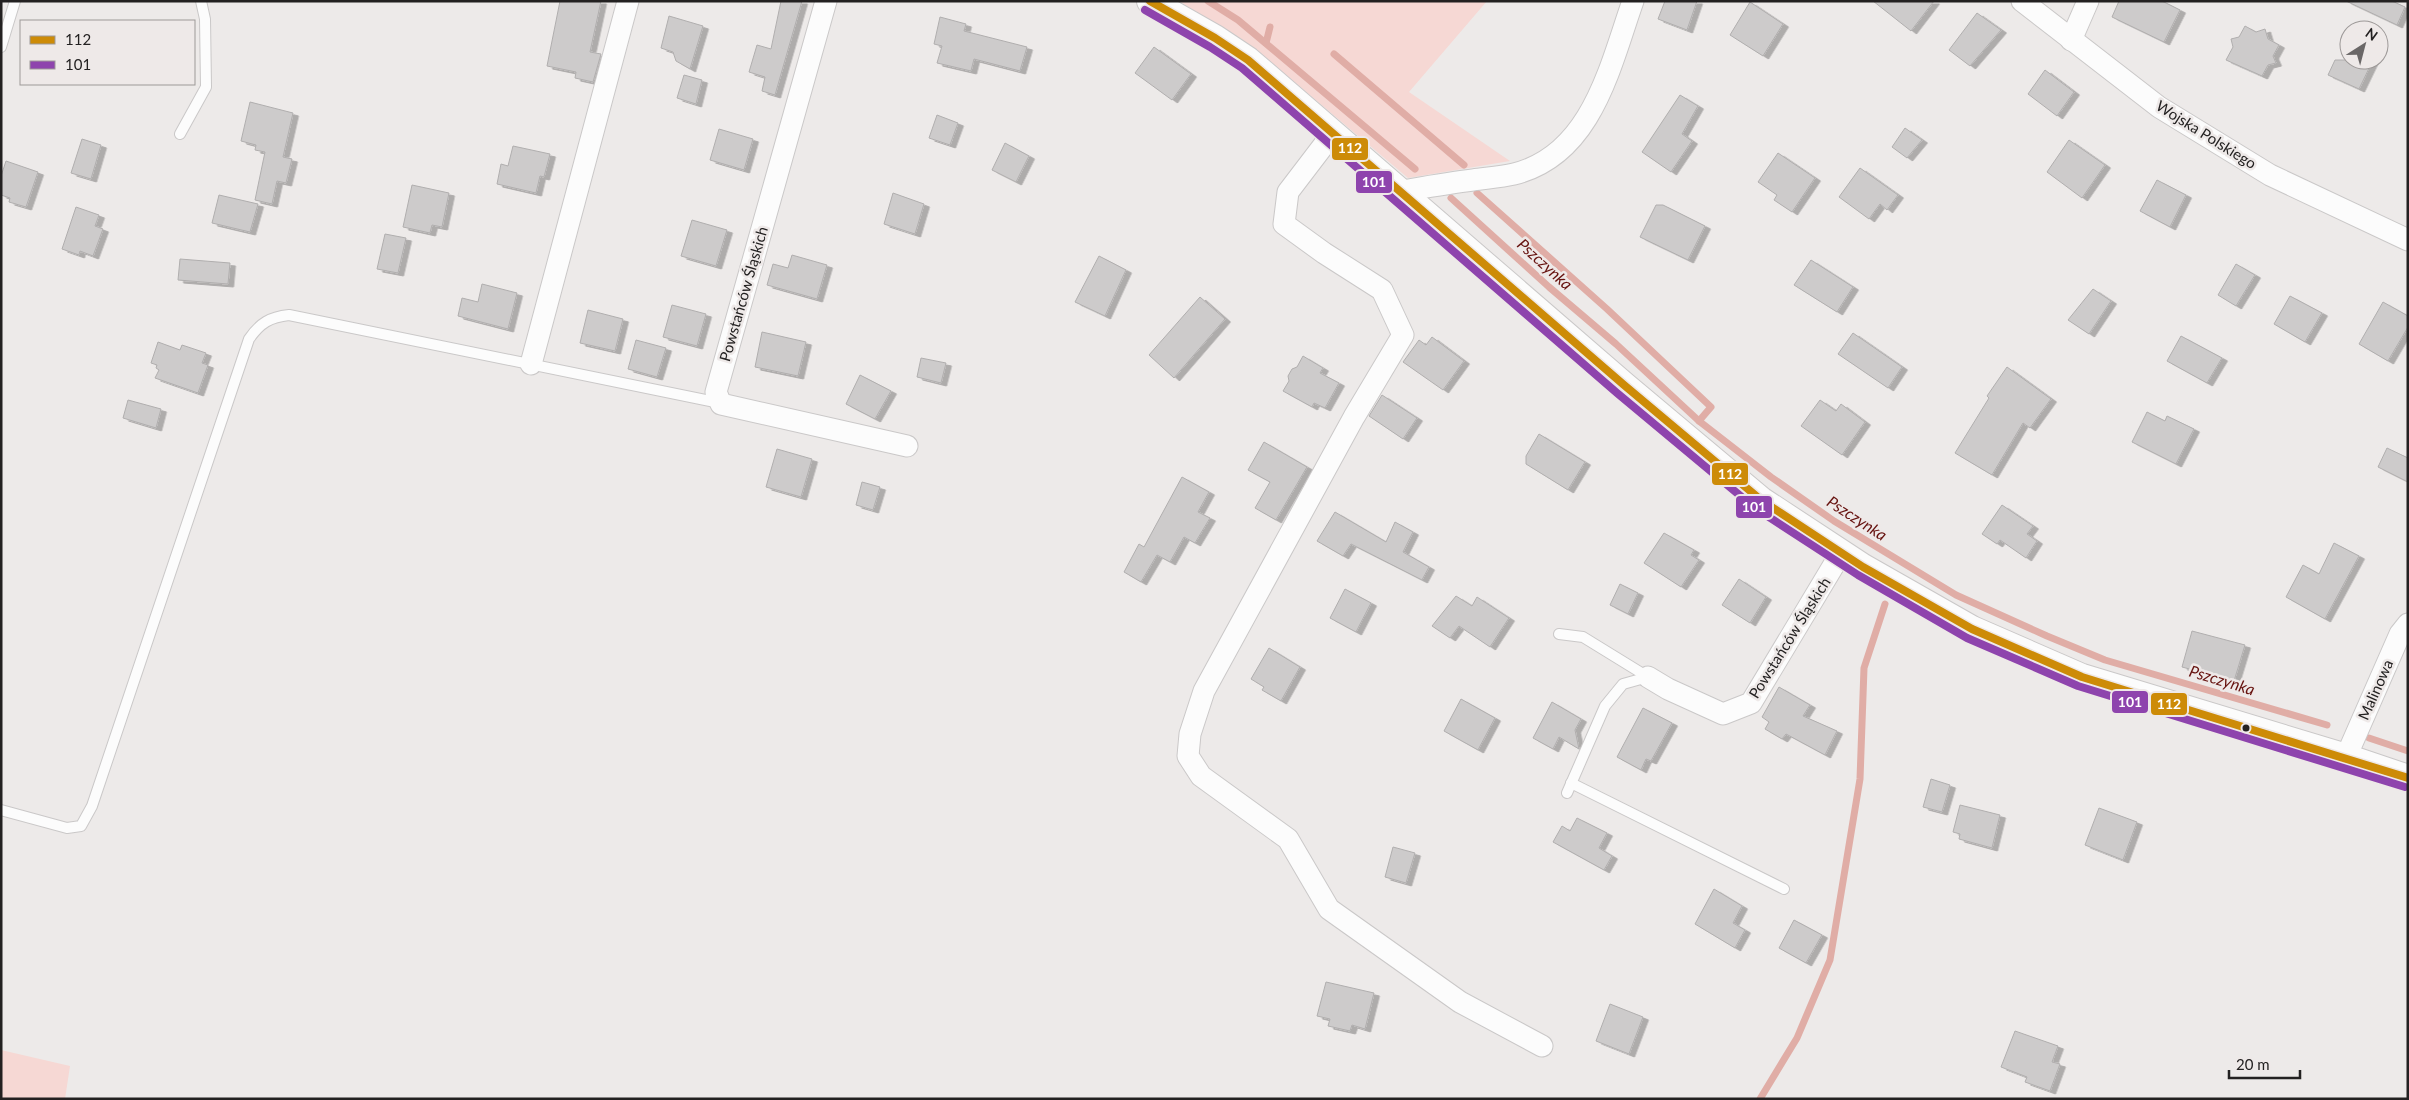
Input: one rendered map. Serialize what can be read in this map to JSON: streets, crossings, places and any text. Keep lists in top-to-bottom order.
{
  "streets": {
    "street": ["Wojska Polskiego", "Powstańców Śląskich", "Malinowa"]
  },
  "water": ["Pszczynka"],
  "lines": ["transit line 112", "transit line 101"],
  "legend": ["112", "101"],
  "scale_bar": "20 m",
  "north": "top right"
}
